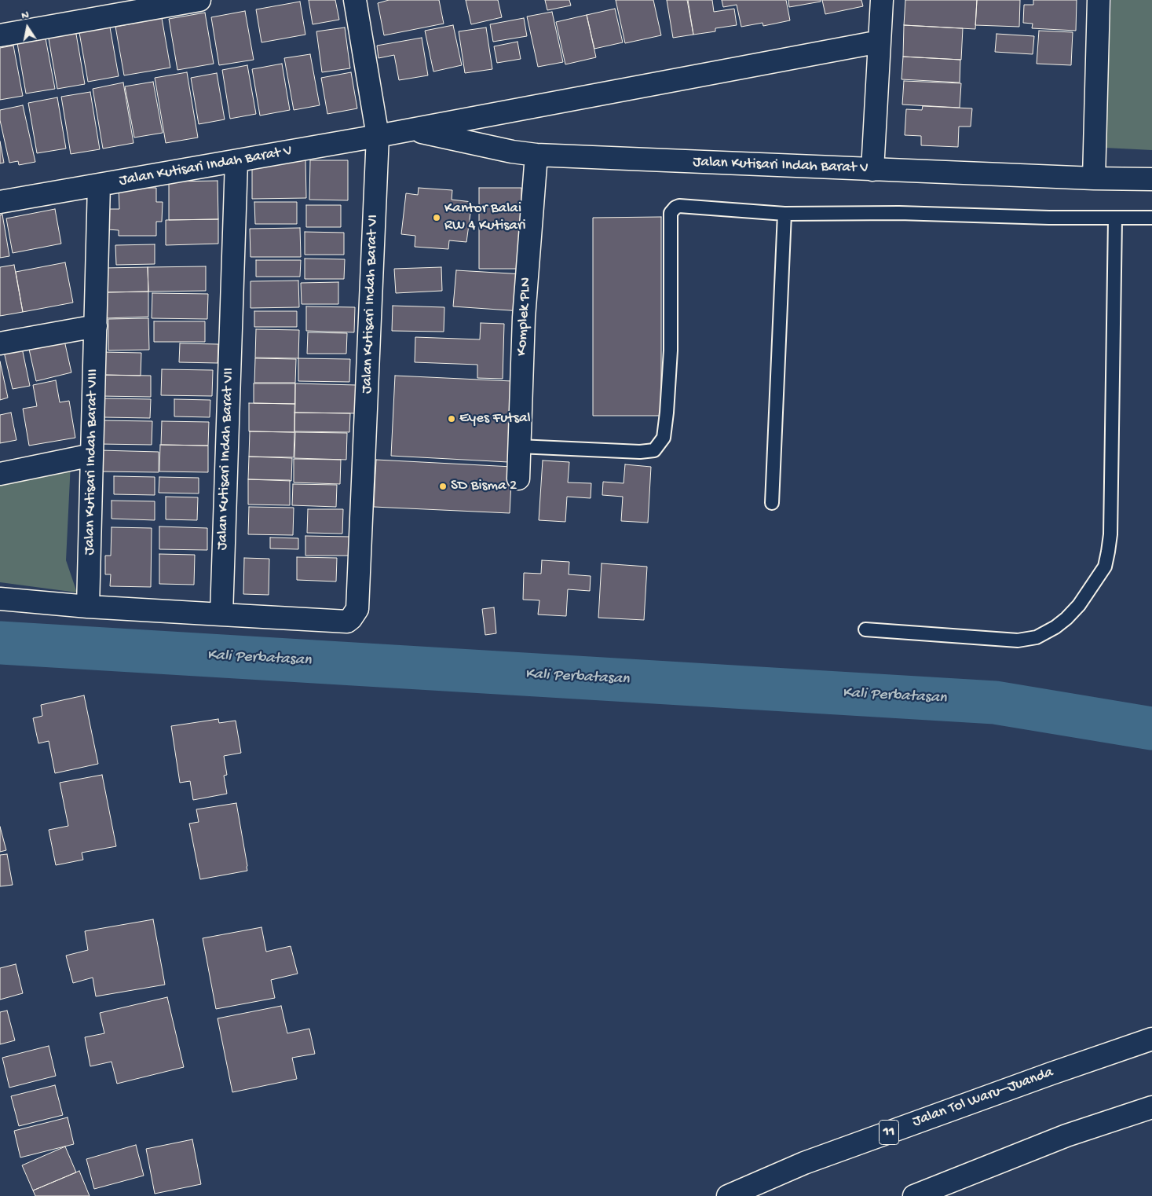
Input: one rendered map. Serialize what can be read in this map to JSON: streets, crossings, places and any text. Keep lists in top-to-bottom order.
{
  "streets": {
    "main road": [
      "Jalan Kutisari Indah Barat V",
      "Jalan Kutisari Indah Barat VI",
      "Komplek PLN",
      "Jalan Kutisari Indah Barat VII",
      "Jalan Kutisari Indah Barat VIII",
      "Jalan Tol Waru–Juanda",
      "11"
    ]
  },
  "crossings": [
    ["Jalan Kutisari Indah Barat V", "Jalan Kutisari Indah Barat VI"],
    ["Jalan Kutisari Indah Barat V", "Komplek PLN"],
    ["Jalan Kutisari Indah Barat V", "Jalan Kutisari Indah Barat VII"],
    ["Jalan Kutisari Indah Barat V", "Jalan Kutisari Indah Barat VIII"],
    ["Jalan Kutisari Indah Barat VI", "Jalan Kutisari Indah Barat VII"]
  ],
  "water": ["Kali Perbatasan"],
  "places": ["Kantor Balai RW 4 Kutisari", "Eyes Futsal", "SD Bisma 2"],
  "north": "top"
}
